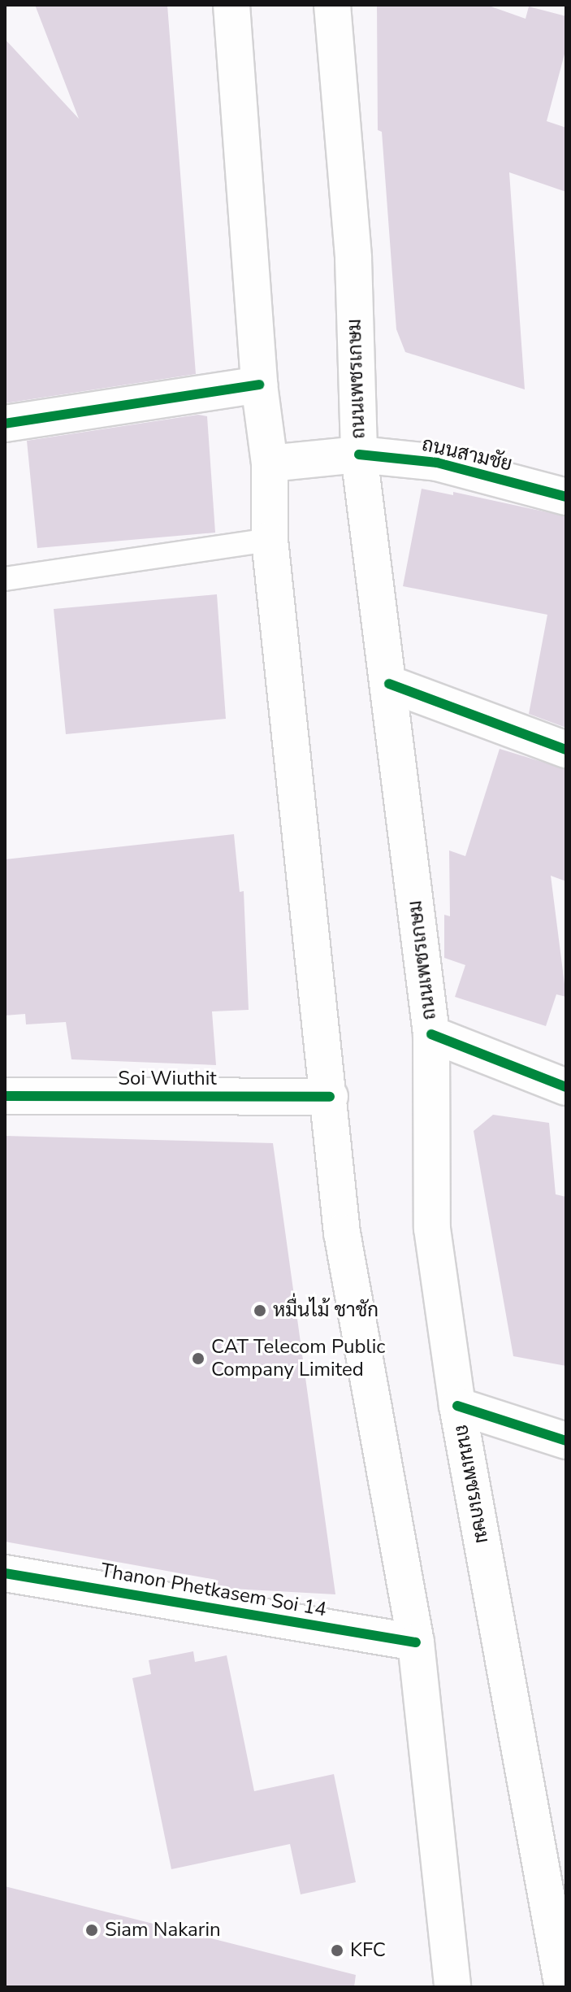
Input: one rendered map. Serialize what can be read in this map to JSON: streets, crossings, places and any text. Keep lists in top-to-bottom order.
{
  "streets": {
    "main road": [
      "ถนนเพชรเกษม",
      "ถนนสามชัย",
      "Soi Wiuthit",
      "Thanon Phetkasem Soi 14"
    ]
  },
  "crossings": [
    ["ถนนเพชรเกษม", "ถนนสามชัย"]
  ],
  "places": [
    "หมื่นไม้ ชาชัก",
    "CAT Telecom Public Company Limited",
    "Siam Nakarin",
    "KFC"
  ]
}
